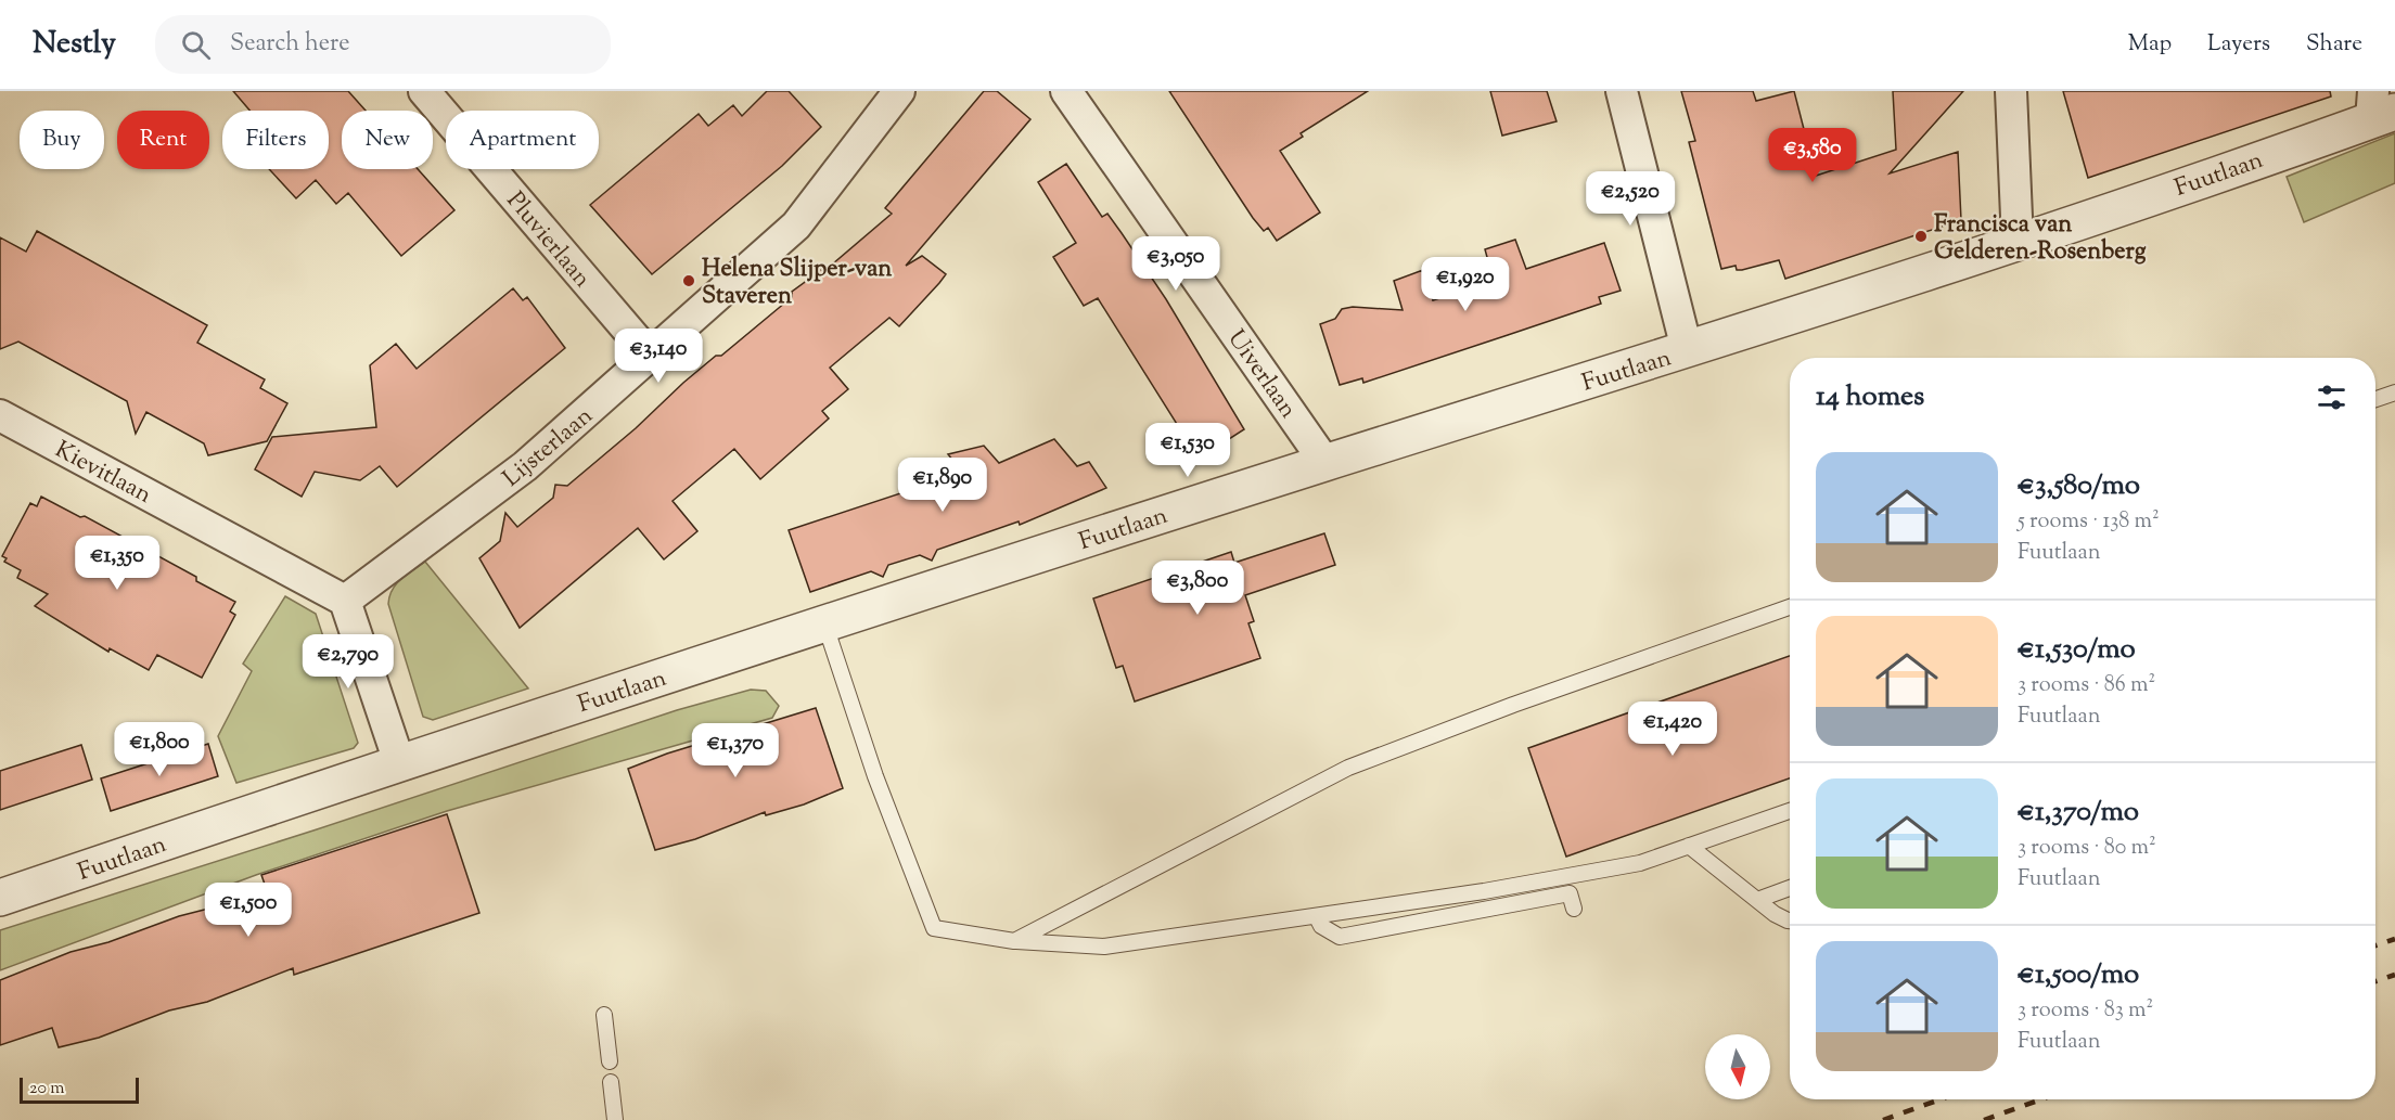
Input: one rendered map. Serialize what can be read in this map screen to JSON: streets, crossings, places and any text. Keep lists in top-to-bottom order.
{
  "streets": {
    "street": [
      "Fuutlaan",
      "Pluvierlaan",
      "Uiverlaan",
      "Lijsterlaan",
      "Kievitlaan"
    ]
  },
  "crossings": [
    ["Fuutlaan", "Uiverlaan"],
    ["Pluvierlaan", "Lijsterlaan"],
    ["Lijsterlaan", "Kievitlaan"]
  ],
  "places": ["Francisca van Gelderen-Rosenberg", "Helena Slijper-van Staveren"],
  "scale_bar": "20 m",
  "north": "bottom",
  "page": {
    "header": "Nestly",
    "search": "Search here",
    "nav": ["Map", "Layers", "Share"],
    "chip": [
      "Buy",
      "Rent",
      "Filters",
      "New",
      "Apartment"
    ],
    "price": [
      "€3,580",
      "€2,520",
      "€3,050",
      "€1,920",
      "€3,140",
      "€1,530",
      "€1,890",
      "€1,350",
      "€3,800",
      "€2,790",
      "€1,420",
      "€1,800",
      "€1,370",
      "€1,500"
    ],
    "heading": "14 homes",
    "list": [
      {
        "name": "€3,580/mo",
        "note": "5 rooms · 138 m² · Fuutlaan"
      },
      {
        "name": "€1,530/mo",
        "note": "3 rooms · 86 m² · Fuutlaan"
      },
      {
        "name": "€1,370/mo",
        "note": "3 rooms · 80 m² · Fuutlaan"
      },
      {
        "name": "€1,500/mo",
        "note": "3 rooms · 83 m² · Fuutlaan"
      }
    ],
    "scale": "20 m"
  }
}
